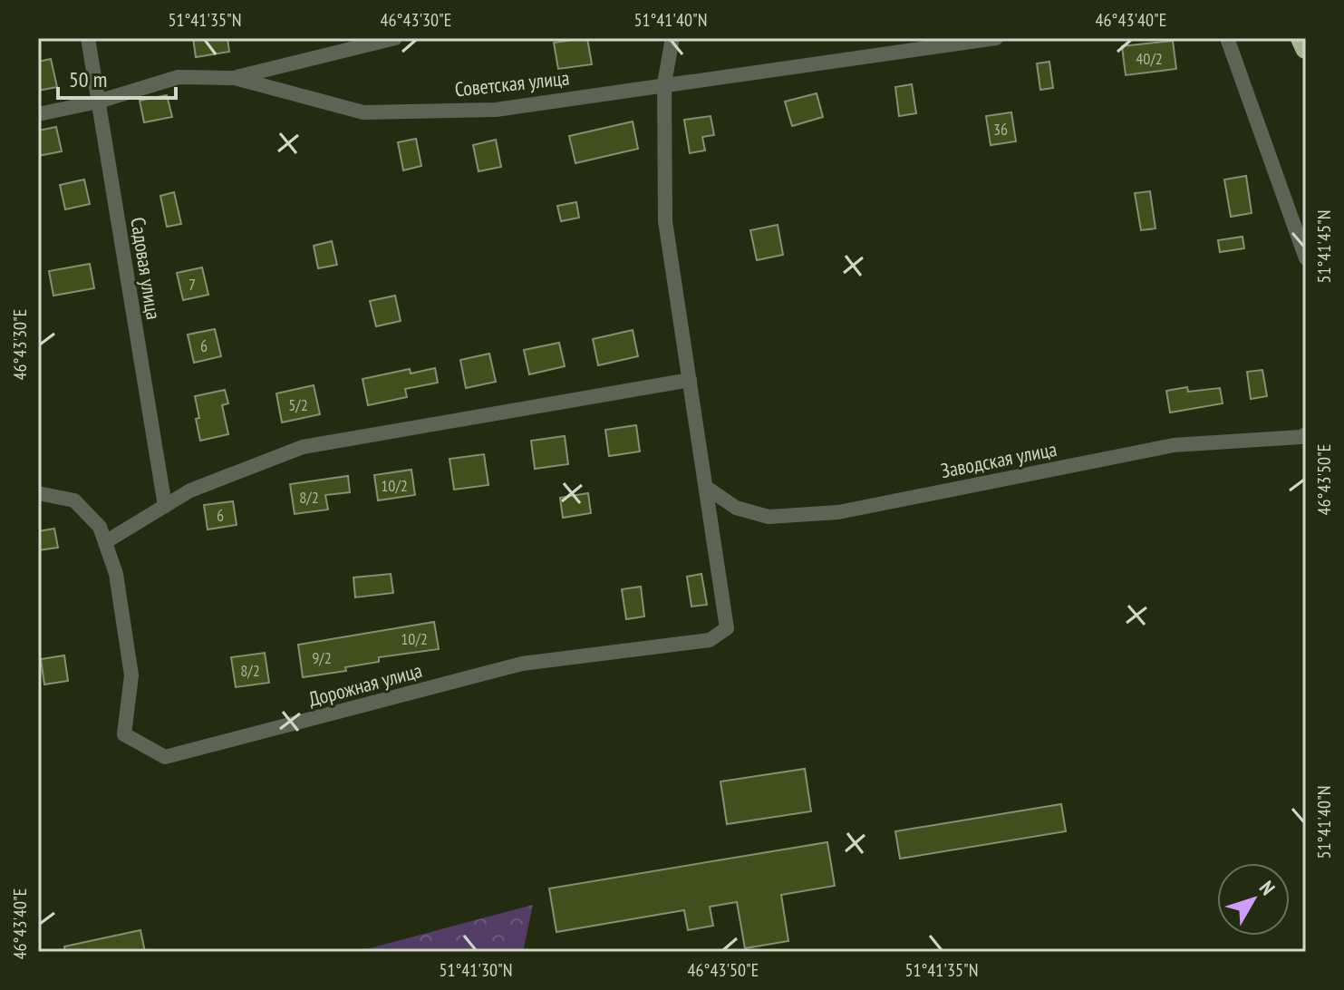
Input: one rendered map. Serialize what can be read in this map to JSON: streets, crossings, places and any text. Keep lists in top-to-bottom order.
{
  "streets": {
    "street": [
      "Советская улица",
      "Садовая улица",
      "Заводская улица",
      "Дорожная улица"
    ]
  },
  "crossings": [
    ["Советская улица", "Садовая улица"],
    ["Заводская улица", "Дорожная улица"]
  ],
  "house_numbers": [
    "40/2",
    "36",
    "7",
    "6",
    "5/2",
    "10/2",
    "8/2",
    "6",
    "10/2",
    "9/2",
    "8/2"
  ],
  "scale_bar": "50 m",
  "north": "top right",
  "coordinates": [
    "51°41'35\"N",
    "46°43'30\"E",
    "51°41'40\"N",
    "46°43'40\"E",
    "51°41'45\"N",
    "46°43'50\"E",
    "51°41'30\"N"
  ]
}
